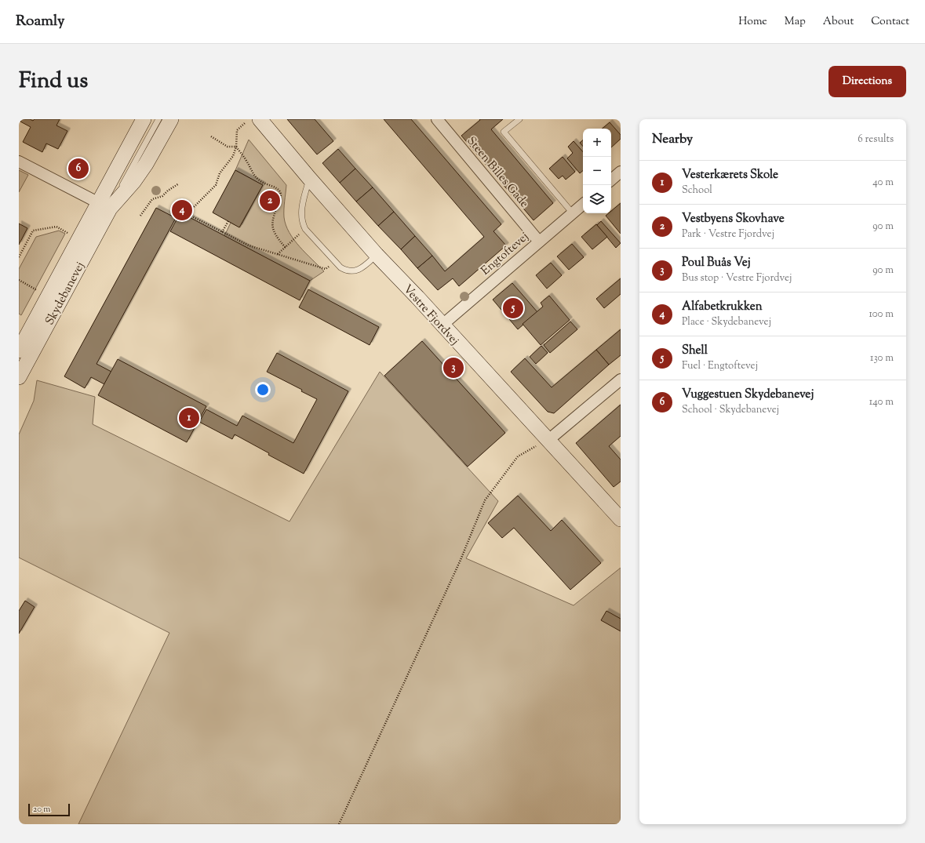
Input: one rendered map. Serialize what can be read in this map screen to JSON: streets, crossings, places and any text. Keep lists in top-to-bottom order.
{
  "streets": {
    "street": [
      "Steen Billes Gade",
      "Engtoftevej",
      "Skydebanevej",
      "Vestre Fjordvej"
    ]
  },
  "crossings": [
    ["Steen Billes Gade", "Engtoftevej"],
    ["Engtoftevej", "Vestre Fjordvej"]
  ],
  "scale_bar": "20 m",
  "page": {
    "header": "Roamly",
    "nav": [
      "Home",
      "Map",
      "About",
      "Contact"
    ],
    "title": "Find us",
    "buttons": "Directions",
    "heading": ["Nearby", "6 results"],
    "map_buttons": ["+", "−"],
    "pins": [
      "6",
      "2",
      "4",
      "5",
      "3",
      "1"
    ],
    "list": [
      {
        "mark": "1",
        "name": "Vesterkærets Skole",
        "note": "School",
        "value": "40 m"
      },
      {
        "mark": "2",
        "name": "Vestbyens Skovhave",
        "note": "Park · Vestre Fjordvej",
        "value": "90 m"
      },
      {
        "mark": "3",
        "name": "Poul Buås Vej",
        "note": "Bus stop · Vestre Fjordvej",
        "value": "90 m"
      },
      {
        "mark": "4",
        "name": "Alfabetkrukken",
        "note": "Place · Skydebanevej",
        "value": "100 m"
      },
      {
        "mark": "5",
        "name": "Shell",
        "note": "Fuel · Engtoftevej",
        "value": "130 m"
      },
      {
        "mark": "6",
        "name": "Vuggestuen Skydebanevej",
        "note": "School · Skydebanevej",
        "value": "140 m"
      }
    ],
    "scale": "20 m"
  }
}
